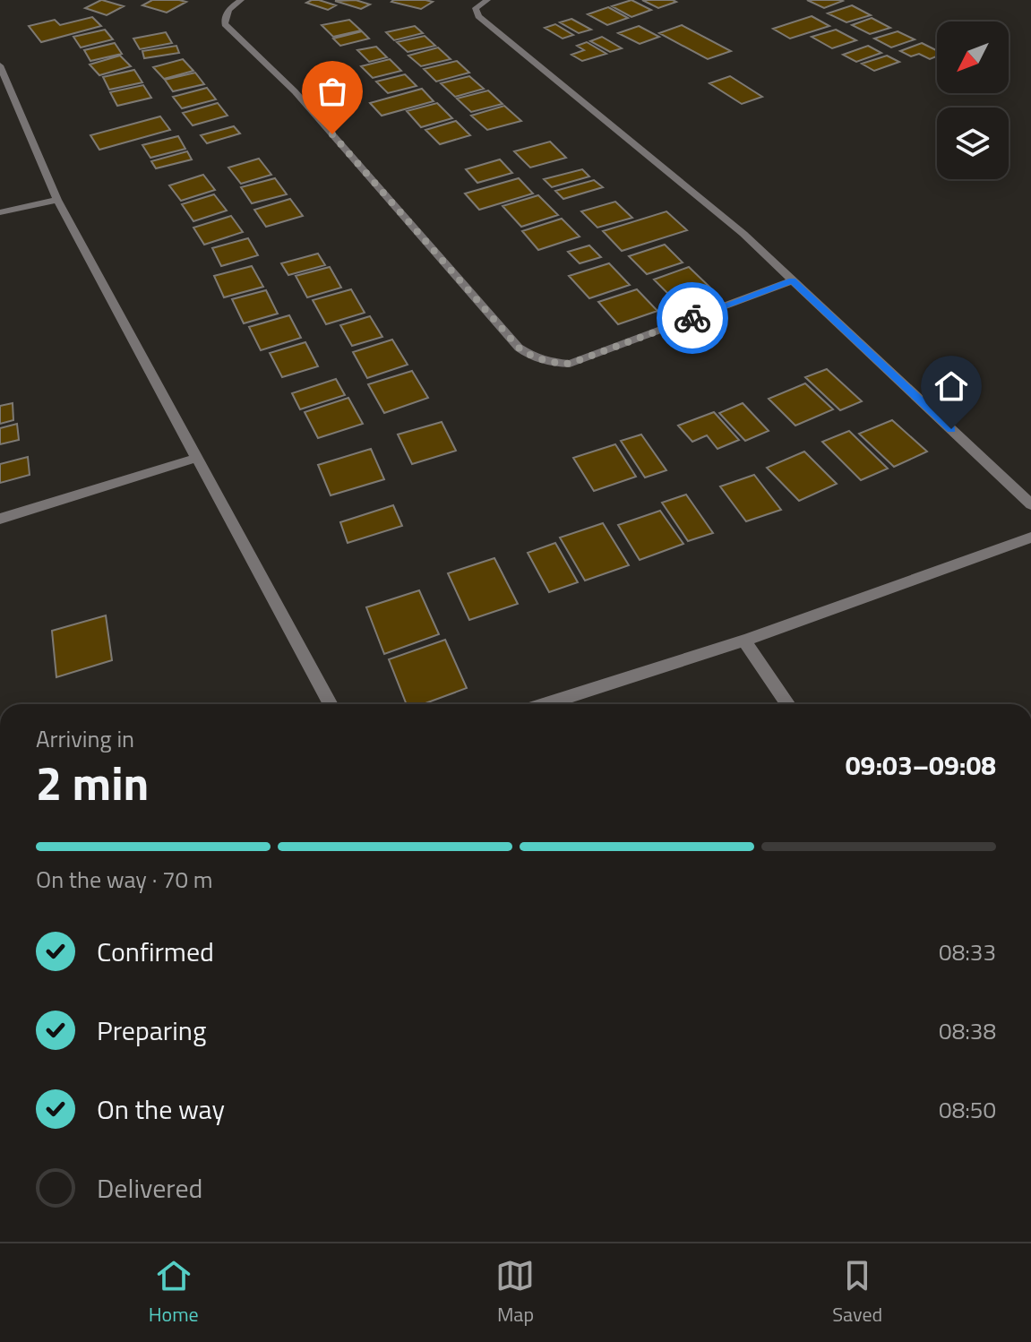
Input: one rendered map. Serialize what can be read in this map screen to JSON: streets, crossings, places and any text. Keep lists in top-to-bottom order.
{
  "north": "bottom left",
  "page": {
    "heading": ["2 min", "Arriving in", "09:03–09:08"],
    "bar": "On the way · 70 m",
    "list": [
      ["Confirmed", "08:33"],
      ["Preparing", "08:38"],
      ["On the way", "08:50"],
      "Delivered"
    ],
    "tabs": ["Home", "Map", "Saved"]
  }
}
